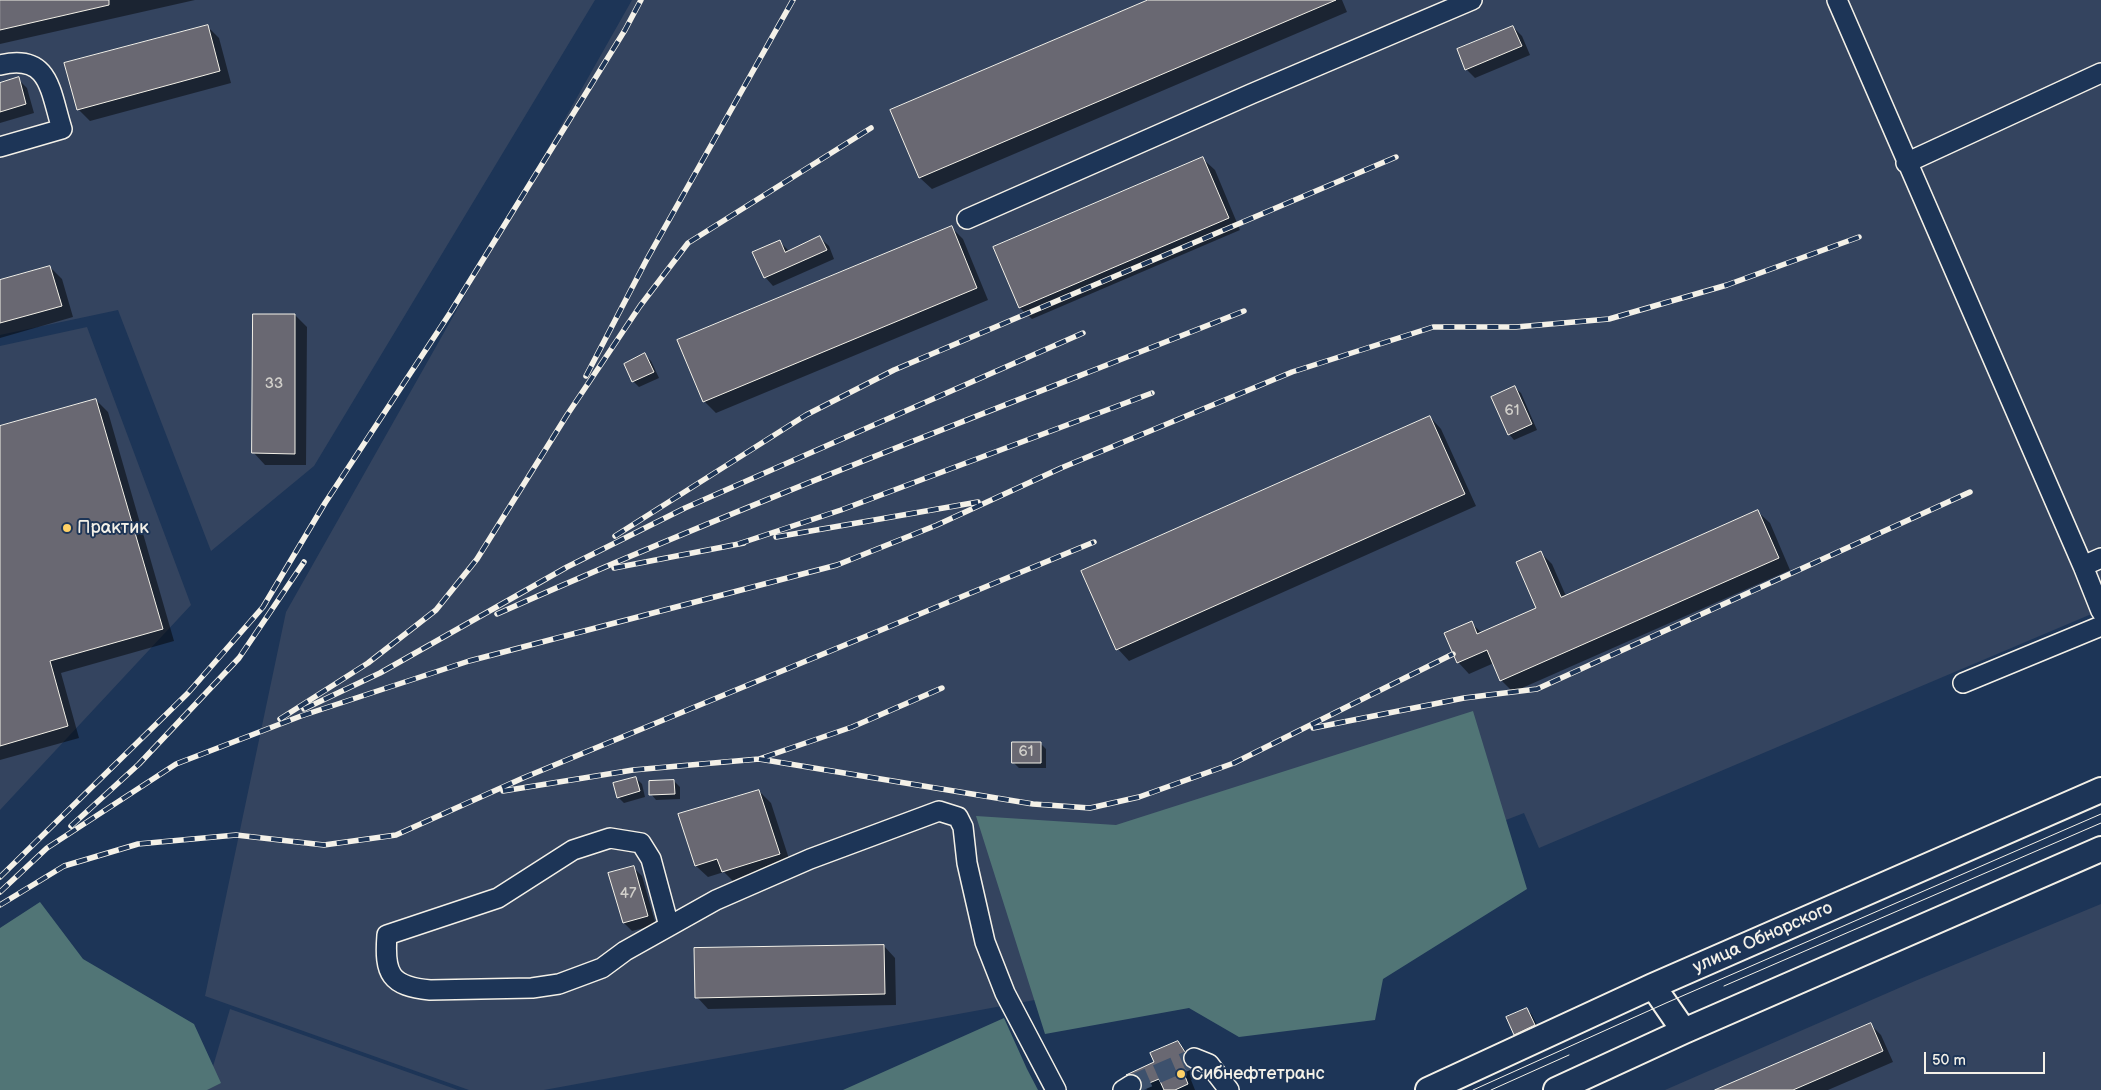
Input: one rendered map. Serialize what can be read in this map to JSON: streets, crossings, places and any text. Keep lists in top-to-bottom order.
{
  "streets": {
    "main road": ["улица Обнорского"]
  },
  "places": ["Практик", "Сибнефтетранс"],
  "house_numbers": [
    "33",
    "61",
    "61",
    "47"
  ],
  "scale_bar": "50 m"
}
